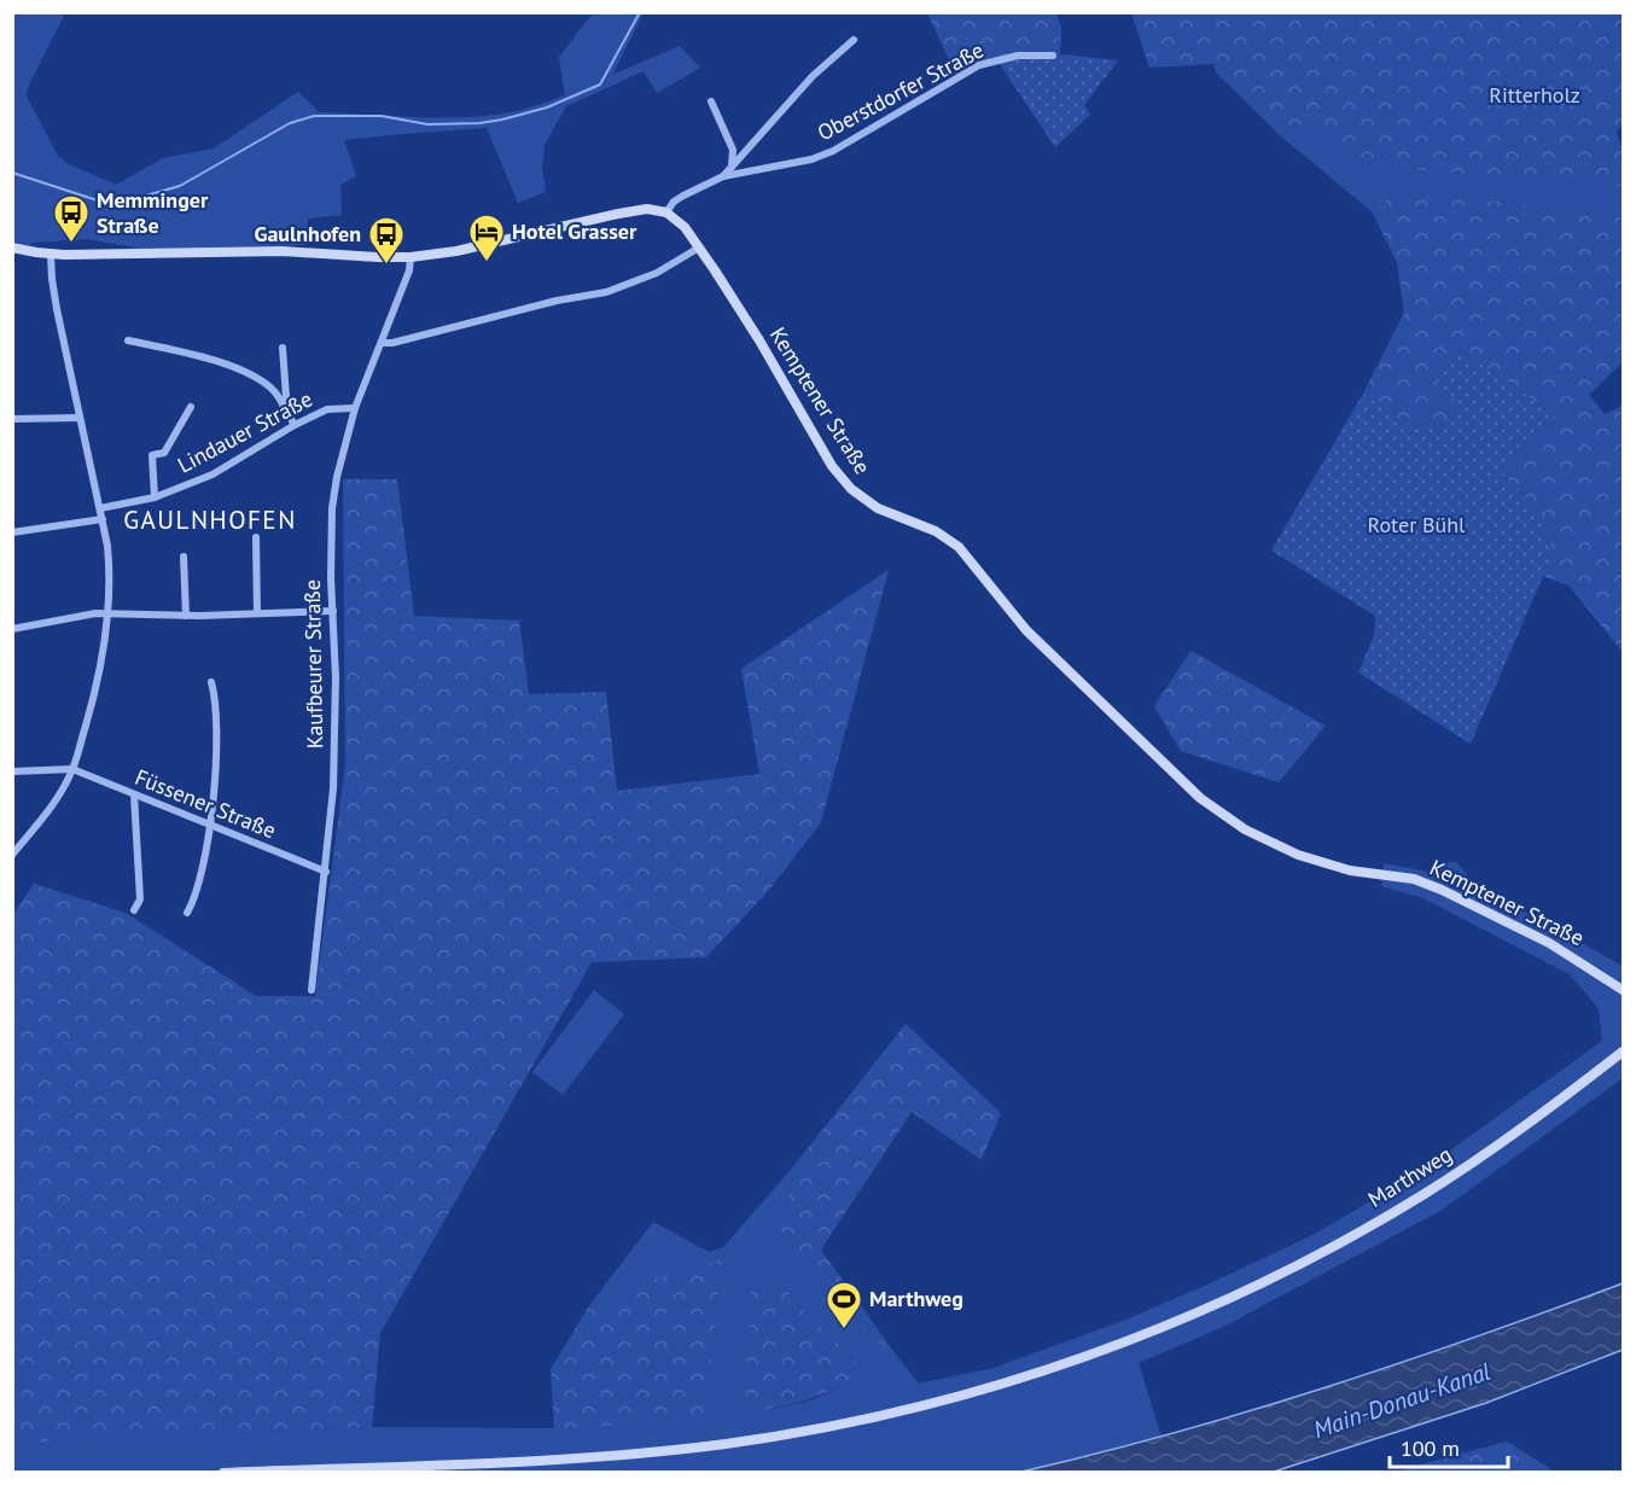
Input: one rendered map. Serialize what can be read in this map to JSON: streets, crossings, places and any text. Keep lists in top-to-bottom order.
{
  "streets": {
    "street": [
      "Oberstdorfer Straße",
      "Kemptener Straße",
      "Lindauer Straße",
      "Kaufbeurer Straße",
      "Füssener Straße",
      "Marthweg"
    ]
  },
  "crossings": [
    ["Lindauer Straße", "Kaufbeurer Straße"],
    ["Kaufbeurer Straße", "Füssener Straße"]
  ],
  "districts": ["GAULNHOFEN"],
  "water": ["Main-Donau-Kanal"],
  "parks": ["Ritterholz", "Roter Bühl"],
  "places": {
    "bus stop": ["Memminger Straße", "Gaulnhofen"],
    "hotel": ["Hotel Grasser"],
    "sports": ["Marthweg"]
  },
  "scale_bar": "100 m"
}
